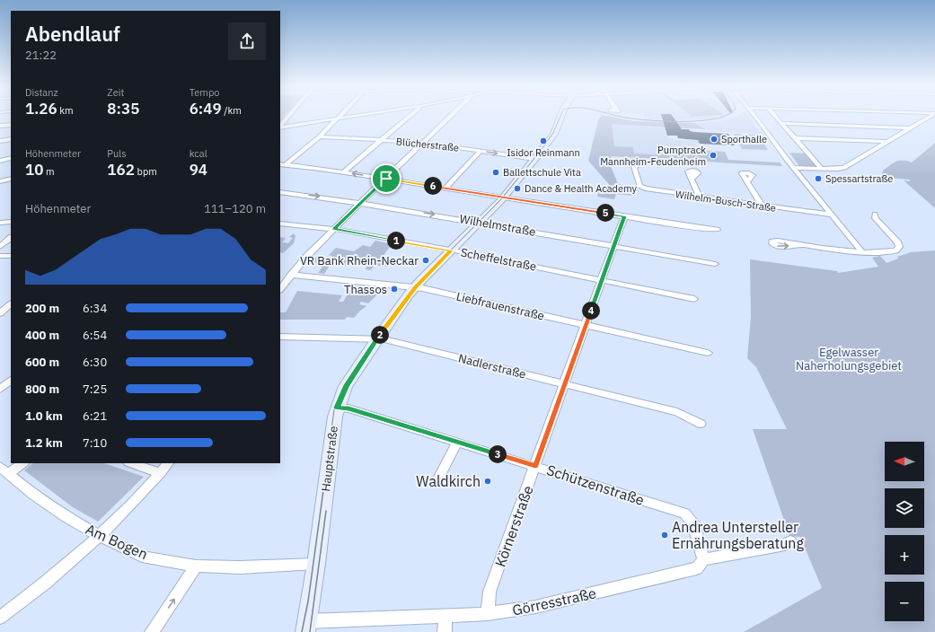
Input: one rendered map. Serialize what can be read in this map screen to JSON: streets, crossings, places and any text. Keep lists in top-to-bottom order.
{
  "streets": {
    "street": [
      "Blücherstraße",
      "Wilhelm-Busch-Straße",
      "Wilhelmstraße",
      "Scheffelstraße",
      "Liebfrauenstraße",
      "Nadlerstraße",
      "Hauptstraße",
      "Schützenstraße",
      "Körnerstraße",
      "Am Bogen",
      "Görresstraße"
    ]
  },
  "crossings": [
    ["Blücherstraße", "Hauptstraße"],
    ["Wilhelmstraße", "Hauptstraße"],
    ["Wilhelmstraße", "Körnerstraße"],
    ["Scheffelstraße", "Hauptstraße"],
    ["Scheffelstraße", "Körnerstraße"],
    ["Liebfrauenstraße", "Hauptstraße"],
    ["Liebfrauenstraße", "Körnerstraße"],
    ["Nadlerstraße", "Hauptstraße"],
    ["Nadlerstraße", "Körnerstraße"],
    ["Hauptstraße", "Schützenstraße"],
    ["Hauptstraße", "Am Bogen"],
    ["Hauptstraße", "Görresstraße"],
    ["Schützenstraße", "Körnerstraße"],
    ["Schützenstraße", "Görresstraße"],
    ["Körnerstraße", "Görresstraße"]
  ],
  "parks": ["Egelwasser Naherholungsgebiet"],
  "places": [
    "Sporthalle",
    "Isidor Reinmann",
    "Pumptrack Mannheim-Feudenheim",
    "Ballettschule Vita",
    "Spessartstraße",
    "Dance & Health Academy",
    "VR Bank Rhein-Neckar",
    "Thassos",
    "Waldkirch",
    "Andrea Untersteller Ernährungsberatung"
  ],
  "north": "left",
  "page": {
    "heading": ["Abendlauf", "21:22"],
    "stats": [
      ["Distanz", "1.26 km"],
      ["Zeit", "8:35"],
      ["Tempo", "6:49 /km"],
      ["Höhenmeter", "10 m"],
      ["Puls", "162 bpm"],
      ["kcal", "94"]
    ],
    "pins": [
      "6",
      "5",
      "1",
      "4",
      "2",
      "3"
    ],
    "chart": ["Höhenmeter", "111–120 m"],
    "list": [
      {
        "name": "200 m",
        "note": "6:34"
      },
      {
        "name": "400 m",
        "note": "6:54"
      },
      {
        "name": "600 m",
        "note": "6:30"
      },
      {
        "name": "800 m",
        "note": "7:25"
      },
      {
        "name": "1.0 km",
        "note": "6:21"
      },
      {
        "name": "1.2 km",
        "note": "7:10"
      }
    ],
    "map_buttons": ["+", "−"]
  }
}
